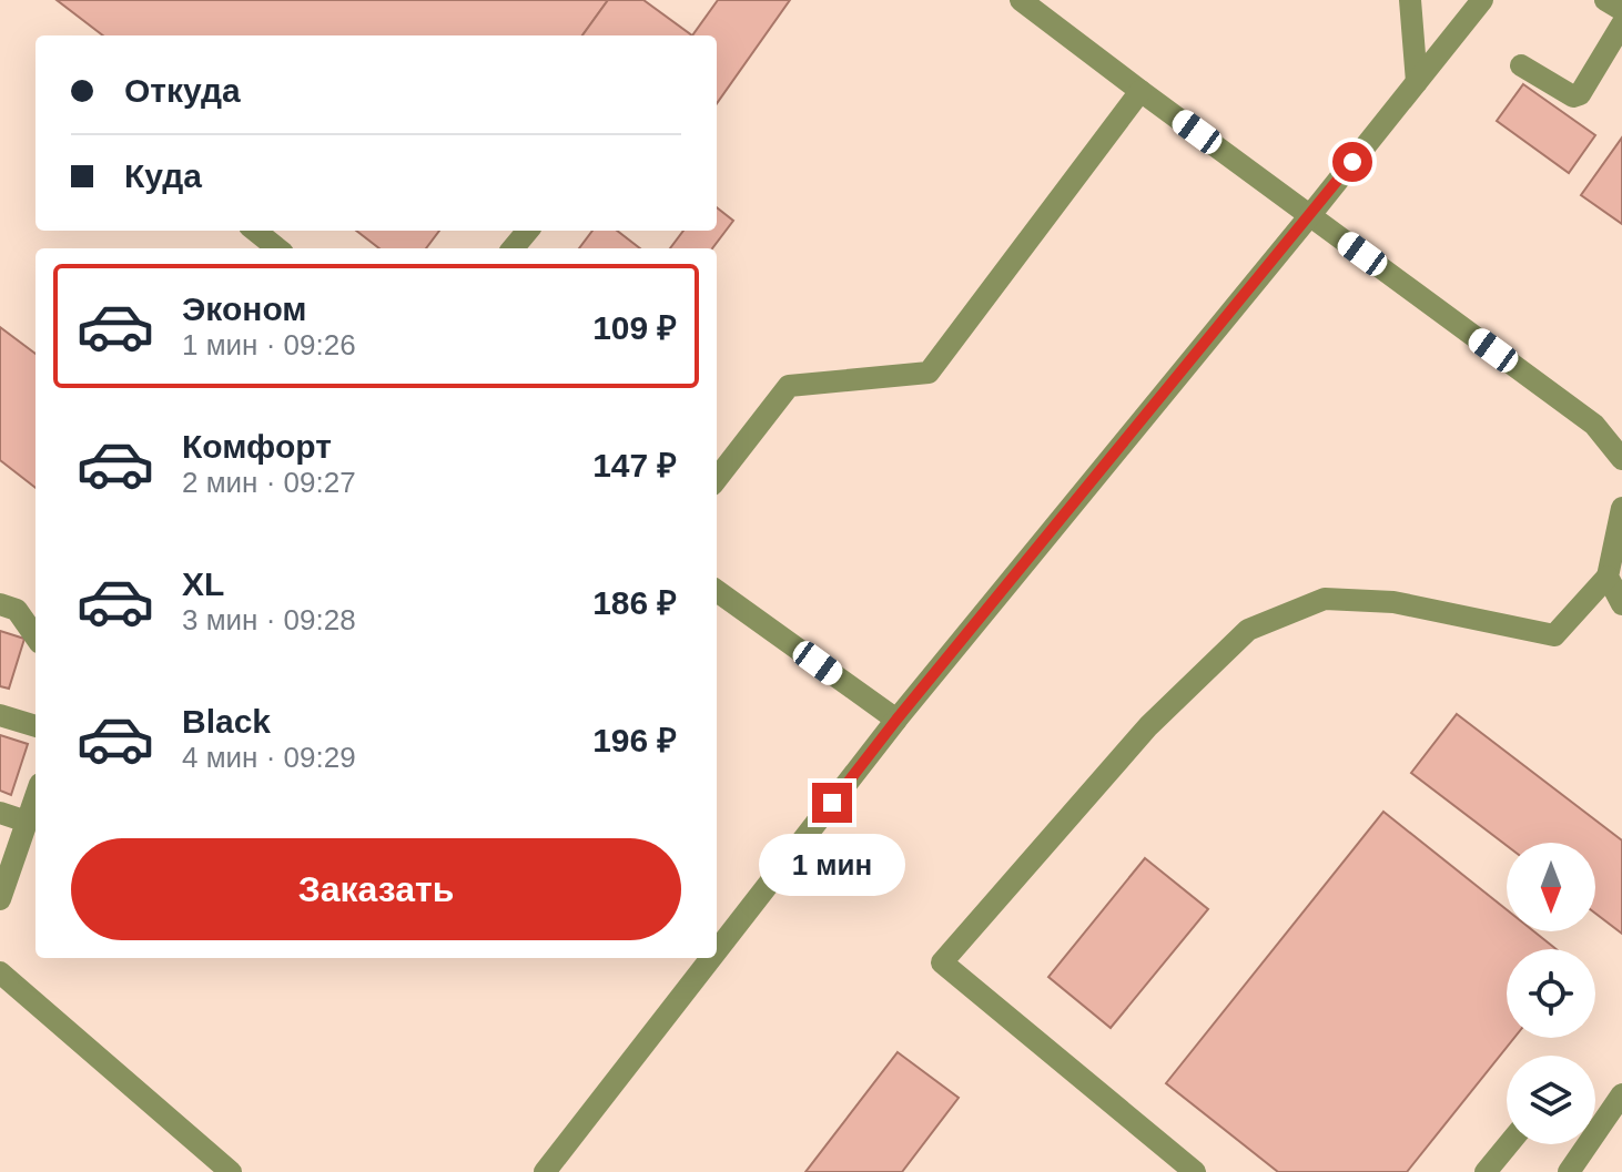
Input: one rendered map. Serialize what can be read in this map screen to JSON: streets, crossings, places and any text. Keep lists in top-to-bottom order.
{
  "north": "bottom",
  "page": {
    "banner": ["Откуда", "Куда"],
    "list": [
      {
        "name": "Эконом",
        "note": "1 мин · 09:26",
        "value": "109 ₽"
      },
      {
        "name": "Комфорт",
        "note": "2 мин · 09:27",
        "value": "147 ₽"
      },
      {
        "name": "XL",
        "note": "3 мин · 09:28",
        "value": "186 ₽"
      },
      {
        "name": "Black",
        "note": "4 мин · 09:29",
        "value": "196 ₽"
      }
    ],
    "buttons": "Заказать",
    "bubble": "1 мин"
  }
}
